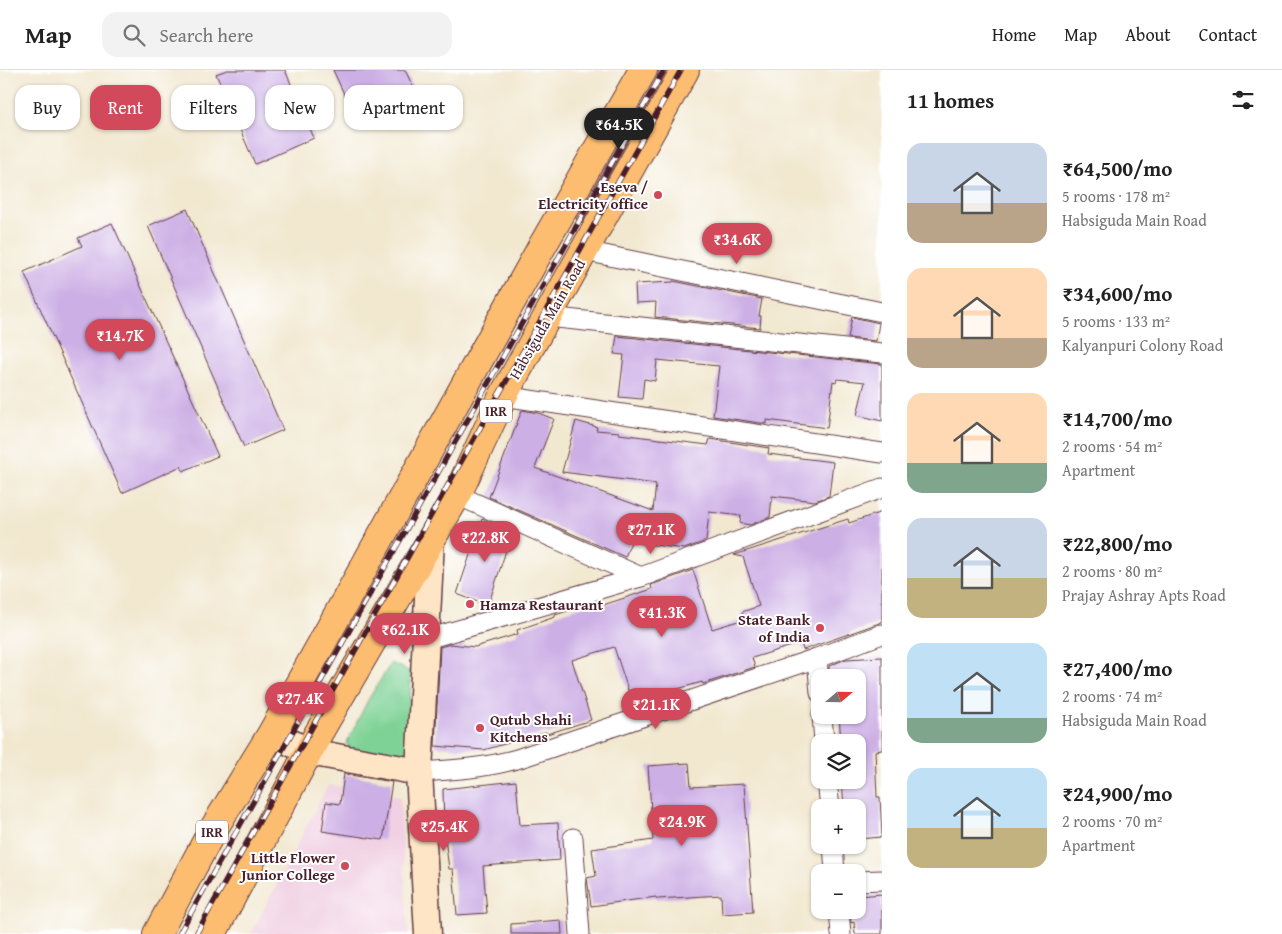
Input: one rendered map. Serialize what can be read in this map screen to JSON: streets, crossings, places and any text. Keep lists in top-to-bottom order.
{
  "streets": {
    "main road": ["Habsiguda Main Road", "IRR"]
  },
  "crossings": [
    ["Habsiguda Main Road", "IRR"]
  ],
  "places": [
    "Eseva / Electricity office",
    "Hamza Restaurant",
    "State Bank of India",
    "Qutub Shahi Kitchens",
    "Little Flower Junior College"
  ],
  "north": "right",
  "page": {
    "header": "Map",
    "search": "Search here",
    "nav": [
      "Home",
      "Map",
      "About",
      "Contact"
    ],
    "heading": "11 homes",
    "chip": [
      "Buy",
      "Rent",
      "Filters",
      "New",
      "Apartment"
    ],
    "price": [
      "₹64.5K",
      "₹34.6K",
      "₹14.7K",
      "₹27.1K",
      "₹22.8K",
      "₹41.3K",
      "₹62.1K",
      "₹27.4K",
      "₹21.1K",
      "₹24.9K",
      "₹25.4K"
    ],
    "list": [
      {
        "name": "₹64,500/mo",
        "note": "5 rooms · 178 m² · Habsiguda Main Road"
      },
      {
        "name": "₹34,600/mo",
        "note": "5 rooms · 133 m² · Kalyanpuri Colony Road"
      },
      {
        "name": "₹14,700/mo",
        "note": "2 rooms · 54 m² · Apartment"
      },
      {
        "name": "₹22,800/mo",
        "note": "2 rooms · 80 m² · Prajay Ashray Apts Road"
      },
      {
        "name": "₹27,400/mo",
        "note": "2 rooms · 74 m² · Habsiguda Main Road"
      },
      {
        "name": "₹24,900/mo",
        "note": "2 rooms · 70 m² · Apartment"
      }
    ],
    "map_buttons": ["+", "−"]
  }
}
